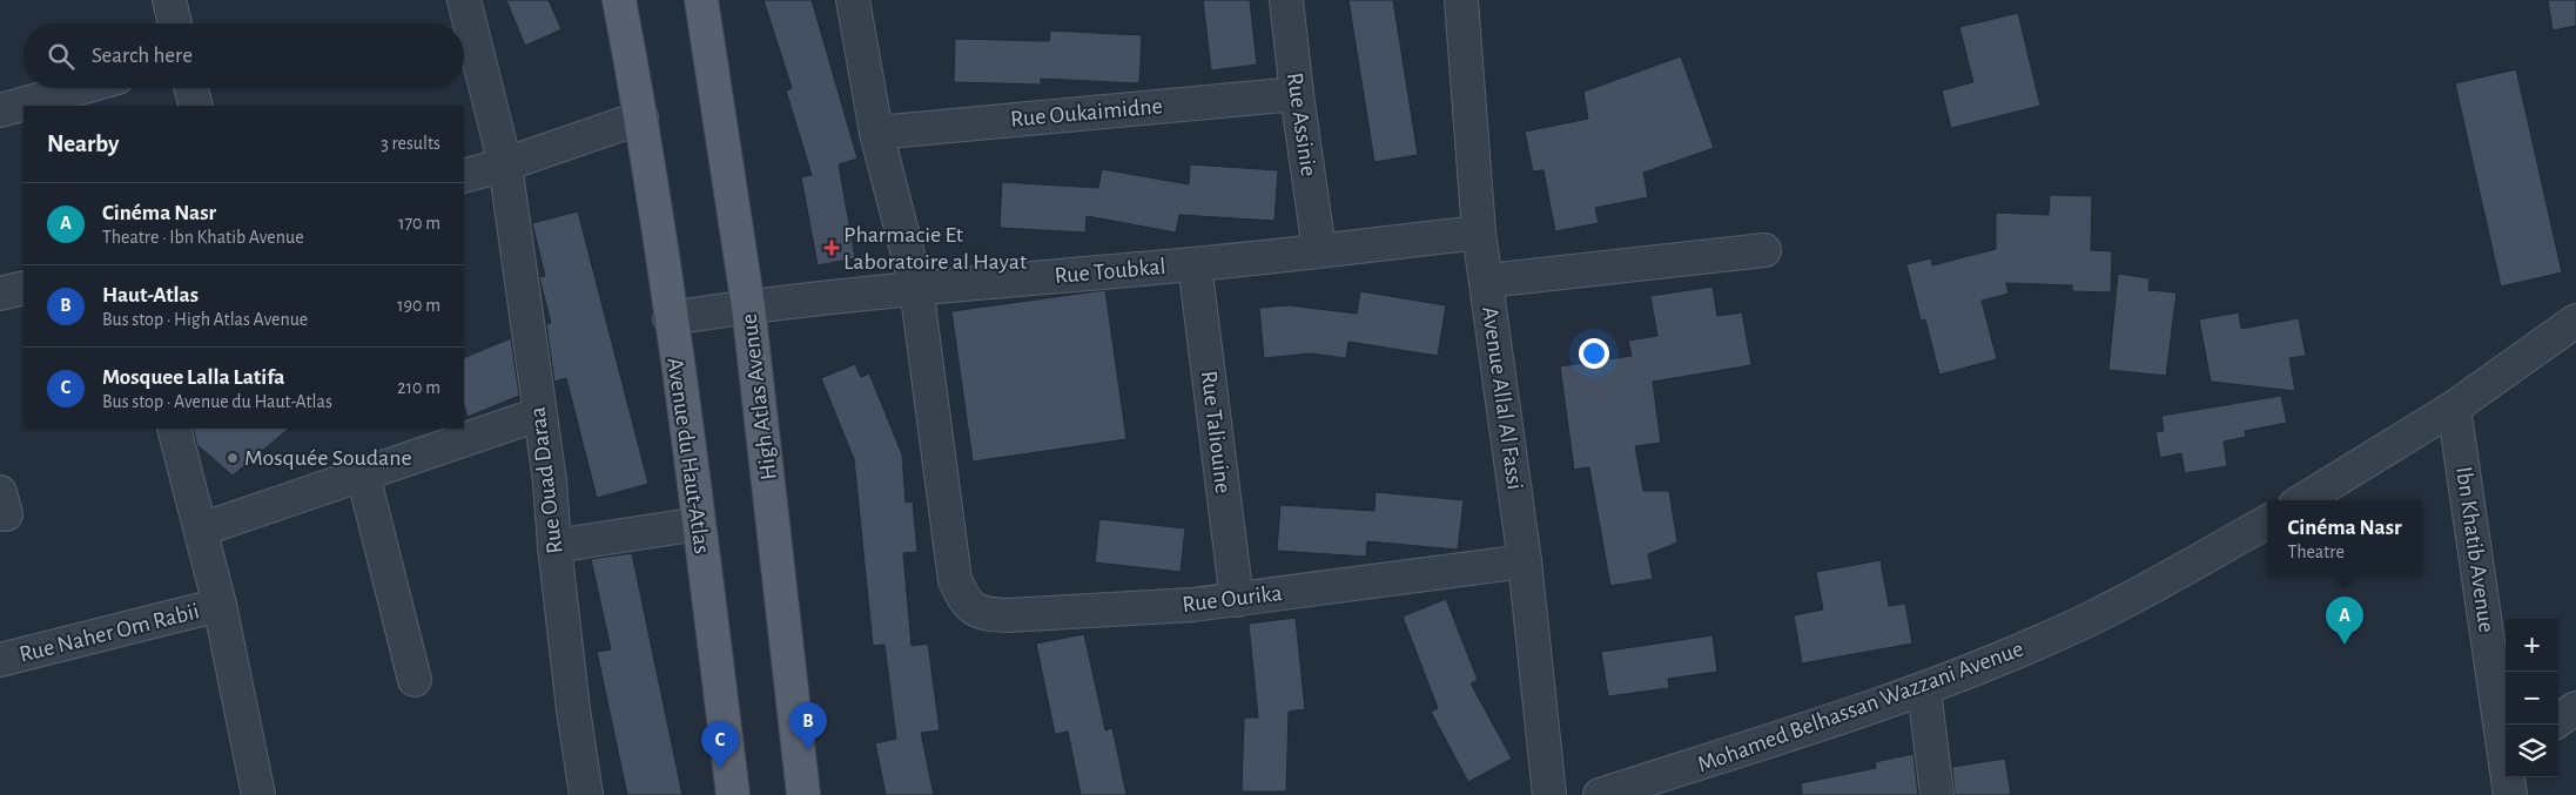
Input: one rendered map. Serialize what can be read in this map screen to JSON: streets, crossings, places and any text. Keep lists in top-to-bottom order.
{
  "streets": {
    "main road": ["High Atlas Avenue", "Avenue du Haut-Atlas"],
    "street": [
      "Rue Oukaimidne",
      "Rue Assinie",
      "Rue Toubkal",
      "Avenue Allal Al Fassi",
      "Rue Taliouine",
      "Rue Ouad Daraa",
      "Ibn Khatib Avenue",
      "Rue Ourika",
      "Rue Naher Om Rabii",
      "Mohamed Belhassan Wazzani Avenue"
    ]
  },
  "crossings": [
    ["Rue Oukaimidne", "Rue Assinie"],
    ["Rue Assinie", "Rue Toubkal"],
    ["Rue Toubkal", "High Atlas Avenue"],
    ["Rue Toubkal", "Avenue Allal Al Fassi"],
    ["Rue Toubkal", "Rue Taliouine"],
    ["Rue Toubkal", "Avenue du Haut-Atlas"],
    ["Rue Toubkal", "Rue Ourika"],
    ["Avenue Allal Al Fassi", "Rue Ourika"],
    ["Rue Taliouine", "Rue Ourika"]
  ],
  "places": {
    "health": ["Pharmacie Et Laboratoire al Hayat"],
    "other": ["Mosquée Soudane"]
  },
  "page": {
    "search": "Search here",
    "heading": ["Nearby", "3 results"],
    "list": [
      {
        "mark": "A",
        "name": "Cinéma Nasr",
        "note": "Theatre · Ibn Khatib Avenue",
        "value": "170 m"
      },
      {
        "mark": "B",
        "name": "Haut-Atlas",
        "note": "Bus stop · High Atlas Avenue",
        "value": "190 m"
      },
      {
        "mark": "C",
        "name": "Mosquee Lalla Latifa",
        "note": "Bus stop · Avenue du Haut-Atlas",
        "value": "210 m"
      }
    ],
    "popup": ["Cinéma Nasr", "Theatre"],
    "pins": ["A", "B", "C"],
    "map_buttons": ["+", "−"]
  }
}
